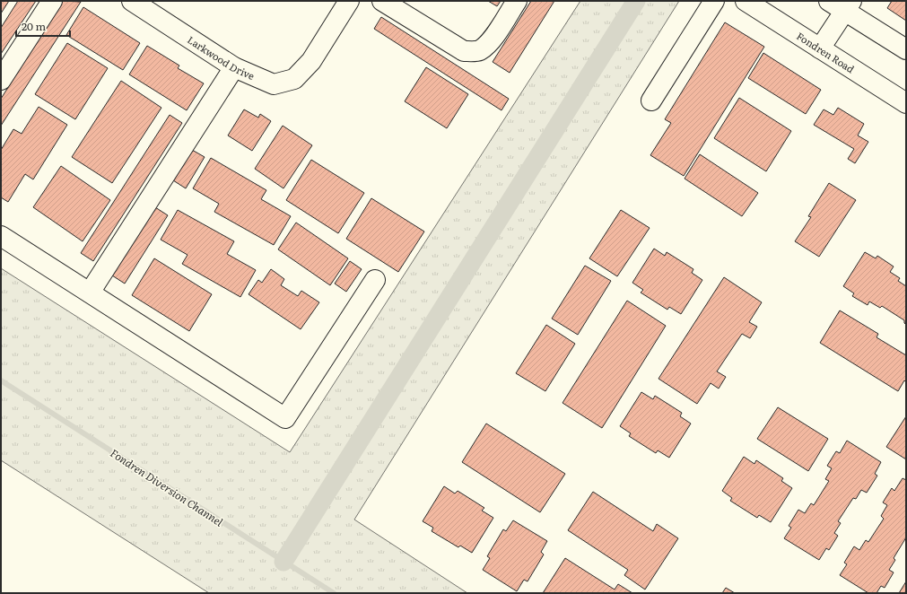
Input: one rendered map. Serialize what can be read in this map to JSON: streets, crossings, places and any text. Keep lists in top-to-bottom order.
{
  "streets": {
    "street": ["Fondren Road", "Larkwood Drive"]
  },
  "water": ["Fondren Diversion Channel"],
  "scale_bar": "20 m"
}
